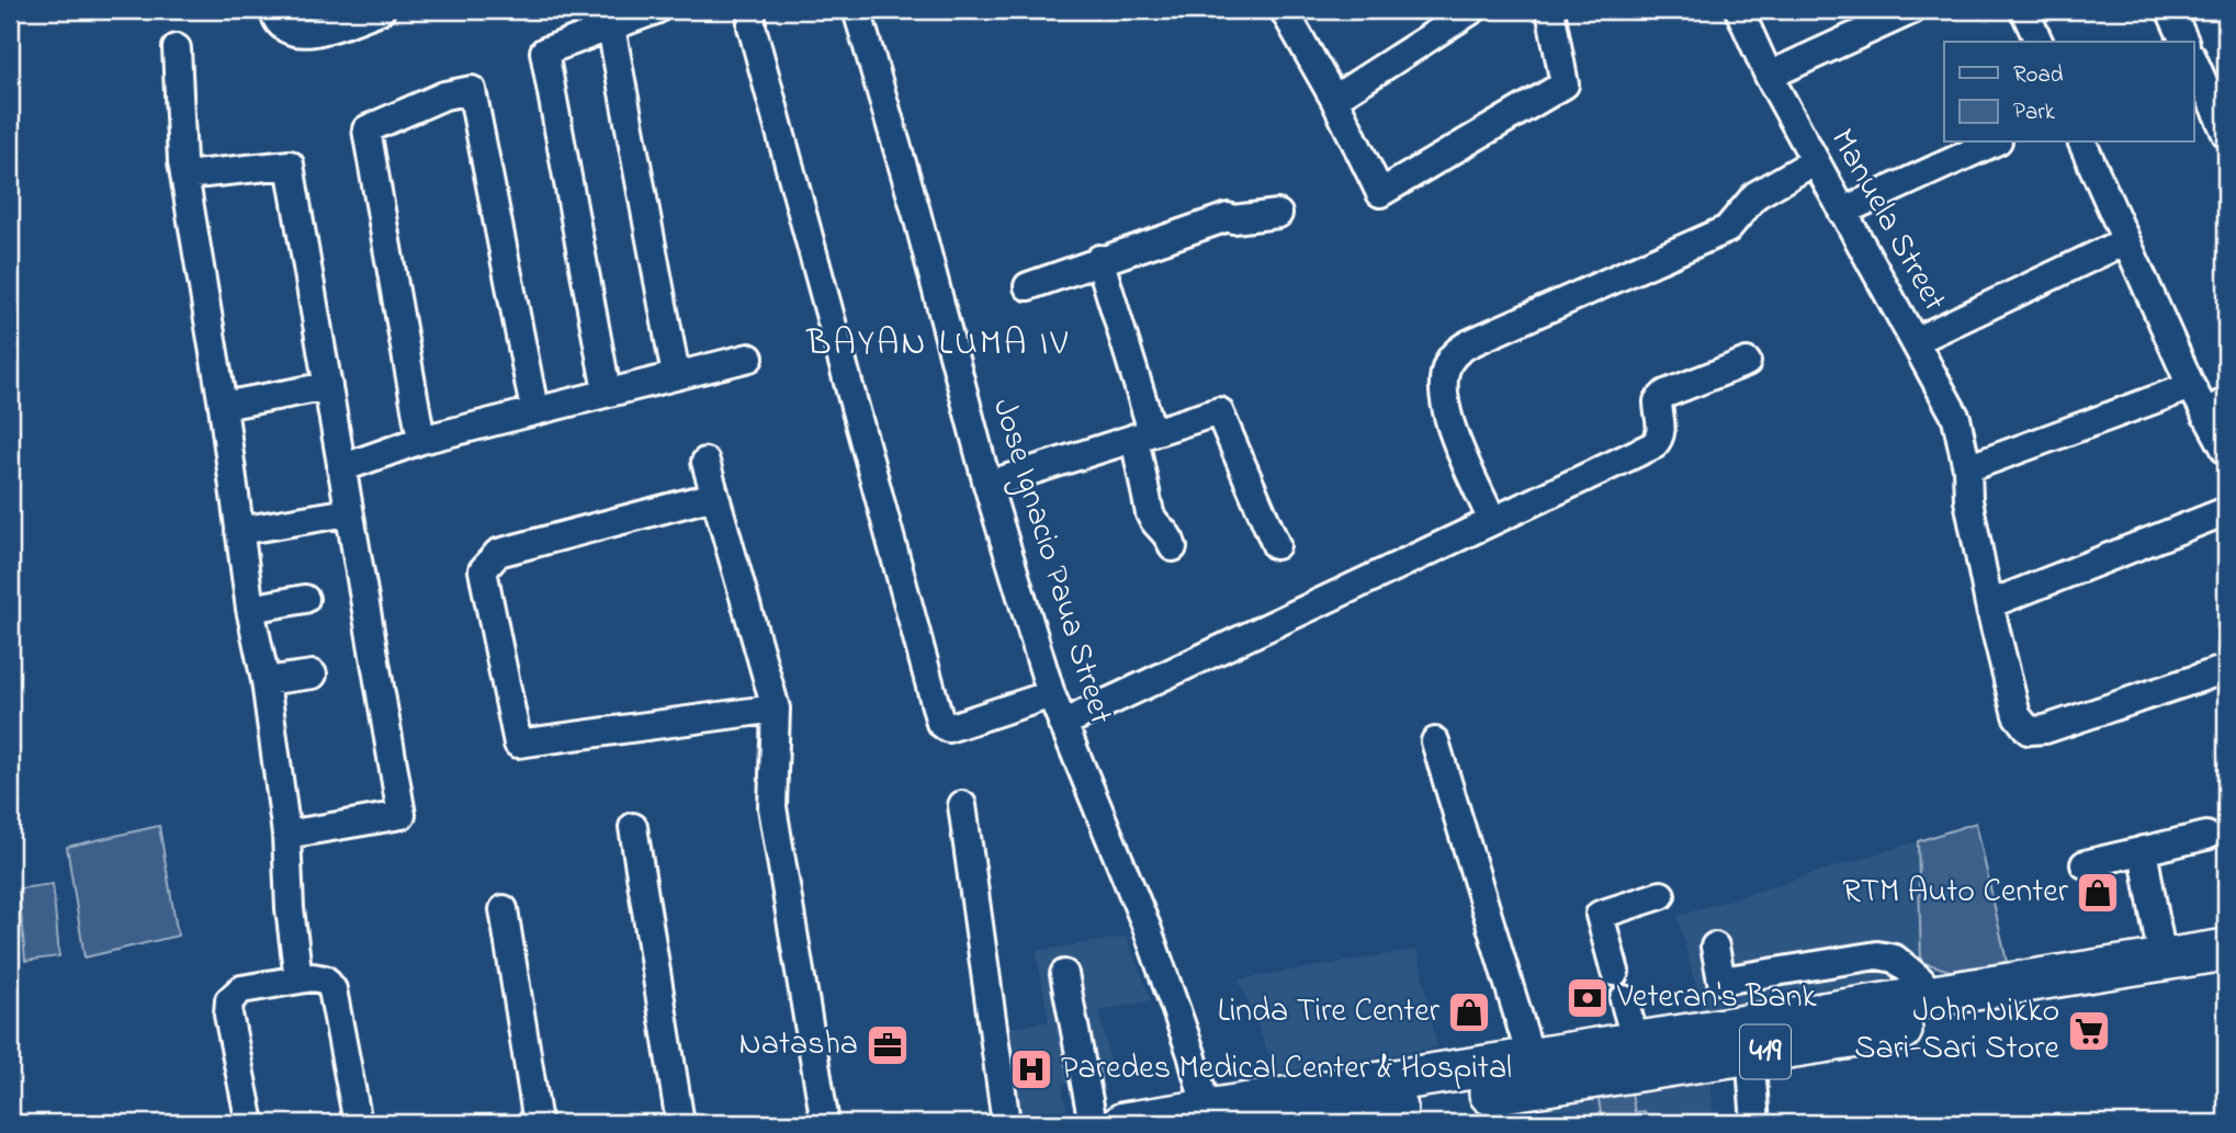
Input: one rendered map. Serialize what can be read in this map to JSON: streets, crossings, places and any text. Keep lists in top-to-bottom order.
{
  "streets": {
    "highway": ["419"],
    "street": ["Manuela Street", "Jose Ignacio Paua Street"]
  },
  "crossings": [
    ["Jose Ignacio Paua Street", "419"]
  ],
  "districts": ["BAYAN LUMA IV"],
  "places": {
    "shop": ["RTM Auto Center", "Linda Tire Center"],
    "bank": ["Veteran's Bank"],
    "supermarket": ["John Nikko Sari-Sari Store"],
    "office": ["Natasha"],
    "hospital": ["Paredes Medical Center & Hospital"]
  },
  "legend": ["Road", "Park"]
}
